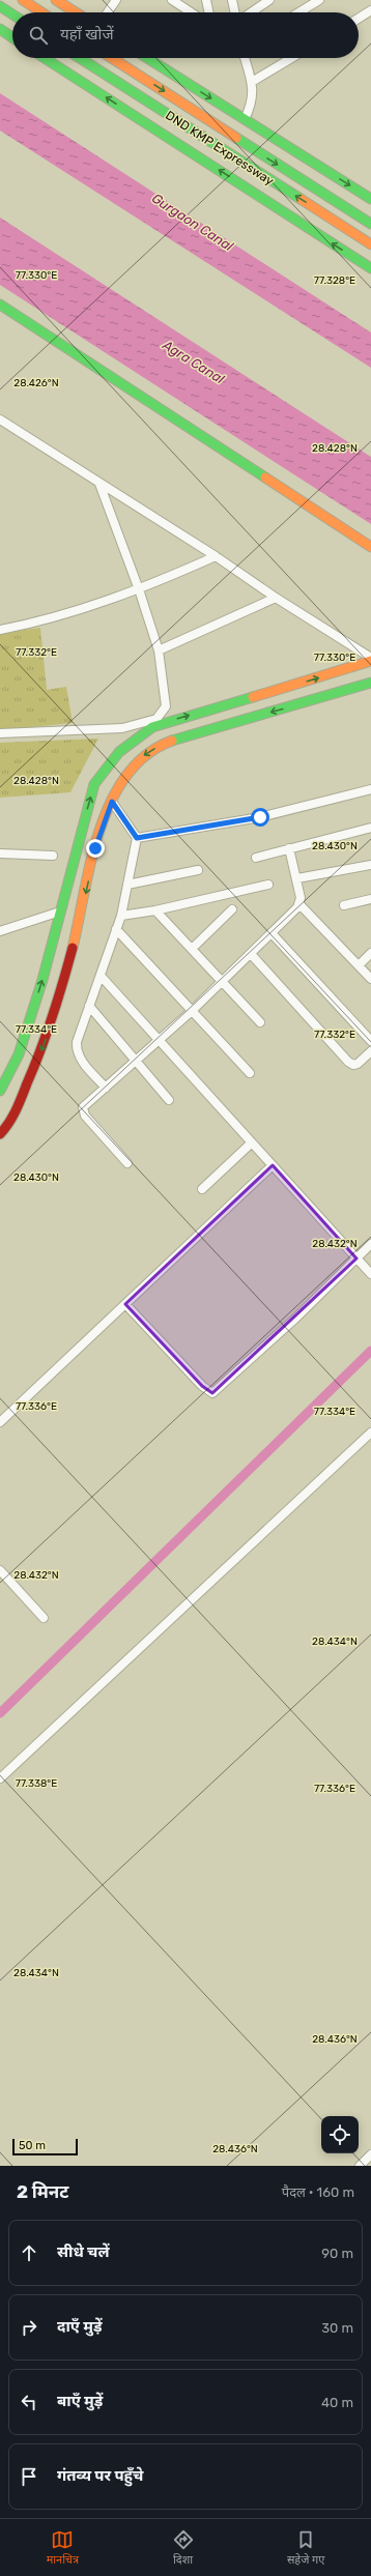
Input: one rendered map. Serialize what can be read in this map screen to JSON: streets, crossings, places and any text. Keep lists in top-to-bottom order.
{
  "streets": {
    "main road": ["DND KMP Expressway"]
  },
  "water": ["Gurgaon Canal", "Agra Canal"],
  "scale_bar": "50 m",
  "page": {
    "search": "यहाँ खोजें",
    "scale": "50 m",
    "heading": ["2 मिनट", "पैदल · 160 m"],
    "list": [
      ["सीधे चलें", "90 m"],
      ["दाएँ मुड़ें", "30 m"],
      ["बाएँ मुड़ें", "40 m"],
      "गंतव्य पर पहुँचे"
    ],
    "nav": ["मानचित्र", "दिशा", "सहेजे गए"]
  },
  "coordinates": [
    "77.330°E",
    "77.328°E",
    "28.426°N",
    "28.428°N",
    "77.332°E",
    "28.430°N",
    "77.334°E",
    "28.432°N",
    "77.336°E",
    "28.434°N",
    "77.338°E",
    "28.436°N"
  ]
}
